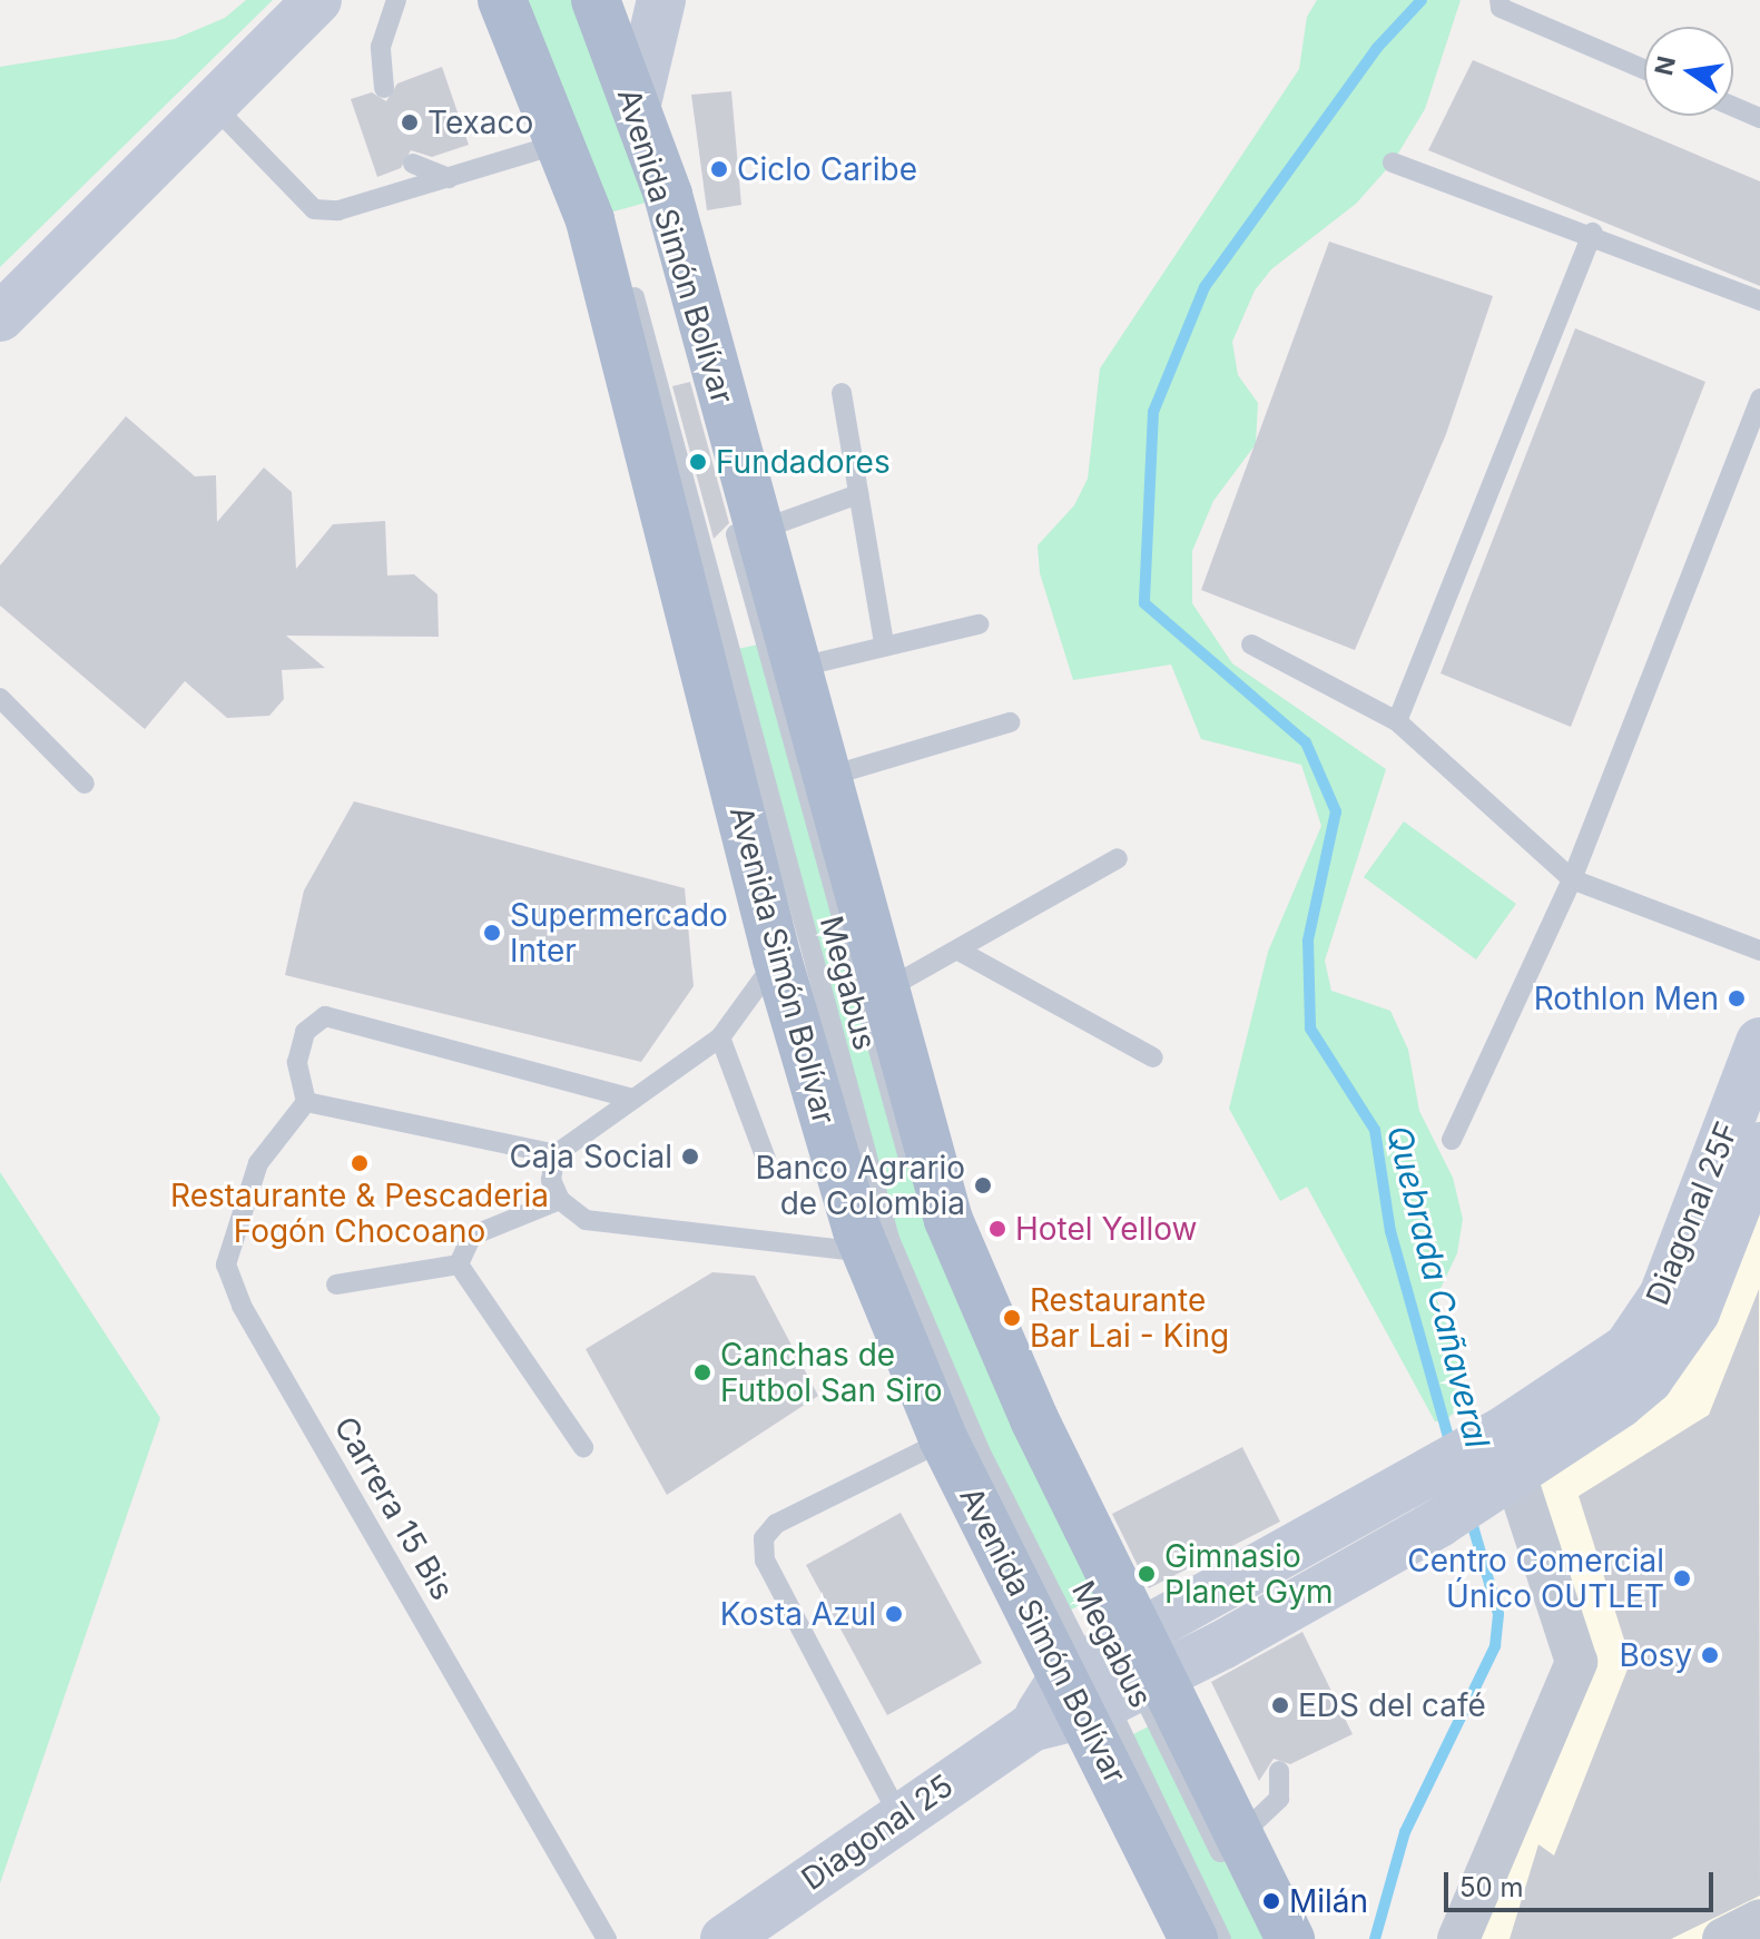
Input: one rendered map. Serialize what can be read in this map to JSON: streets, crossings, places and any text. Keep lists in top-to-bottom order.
{
  "streets": {
    "main road": ["Avenida Simón Bolívar"],
    "street": ["Diagonal 25F", "Diagonal 25"],
    "lane": ["Megabus", "Carrera 15 Bis"]
  },
  "crossings": [
    ["Avenida Simón Bolívar", "Megabus"],
    ["Avenida Simón Bolívar", "Diagonal 25F"],
    ["Avenida Simón Bolívar", "Diagonal 25"],
    ["Megabus", "Diagonal 25F"],
    ["Megabus", "Diagonal 25"],
    ["Diagonal 25F", "Diagonal 25"]
  ],
  "water": ["Quebrada Cañaveral"],
  "places": [
    "Texaco",
    "Ciclo Caribe",
    "Fundadores",
    "Supermercado Inter",
    "Rothlon Men",
    "Caja Social",
    "Restaurante & Pescaderia Fogón Chocoano",
    "Banco Agrario de Colombia",
    "Hotel Yellow",
    "Restaurante Bar Lai - King",
    "Canchas de Futbol San Siro",
    "Gimnasio Planet Gym",
    "Centro Comercial Único OUTLET",
    "Kosta Azul",
    "Bosy",
    "EDS del café",
    "Milán"
  ],
  "scale_bar": "50 m",
  "north": "left"
}
